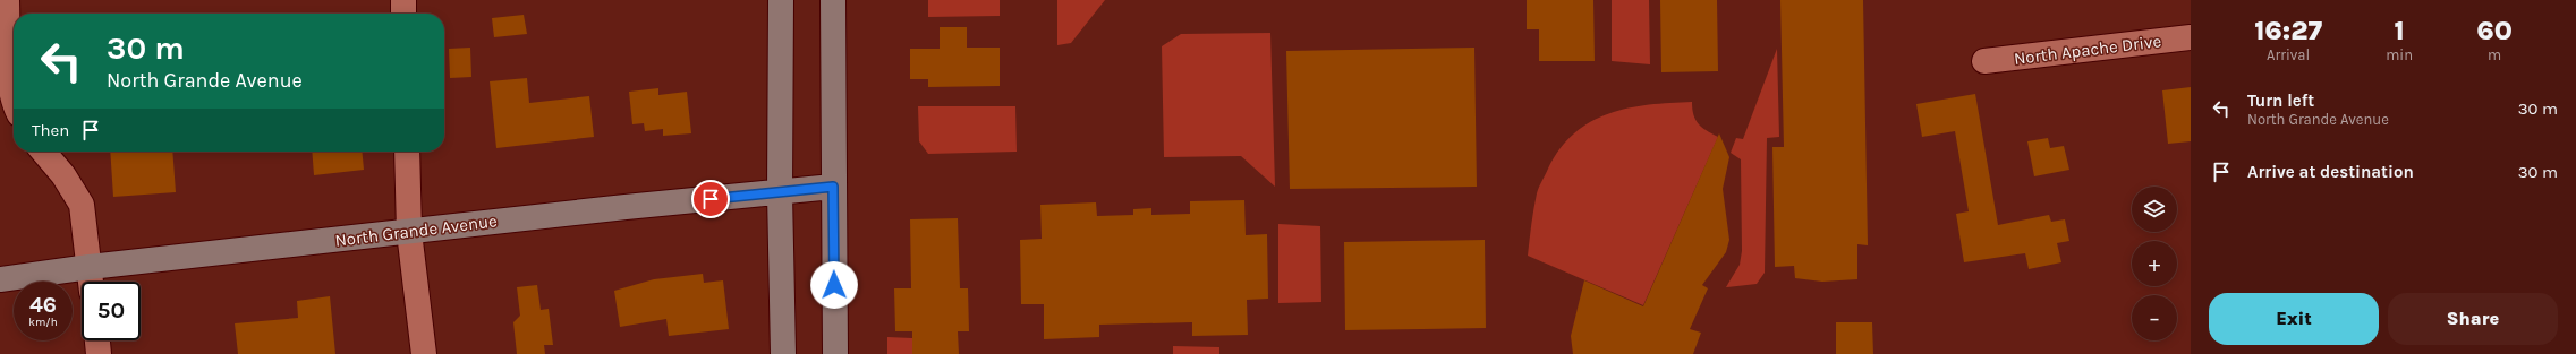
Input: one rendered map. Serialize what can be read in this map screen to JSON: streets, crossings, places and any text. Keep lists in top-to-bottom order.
{
  "streets": {
    "main road": ["North Grande Avenue"],
    "street": ["North Apache Drive"]
  },
  "page": {
    "eta": [
      "16:27",
      "Arrival",
      "1",
      "min",
      "60",
      "m"
    ],
    "turn": ["30 m", "North Grande Avenue"],
    "list": [
      {
        "name": "Turn left",
        "note": "North Grande Avenue",
        "value": "30 m"
      },
      {
        "name": "Arrive at destination",
        "value": "30 m"
      }
    ],
    "then": "Then",
    "map_buttons": ["+", "−"],
    "speed": "46 km/h",
    "limit": "50",
    "buttons": ["Exit", "Share"]
  }
}
